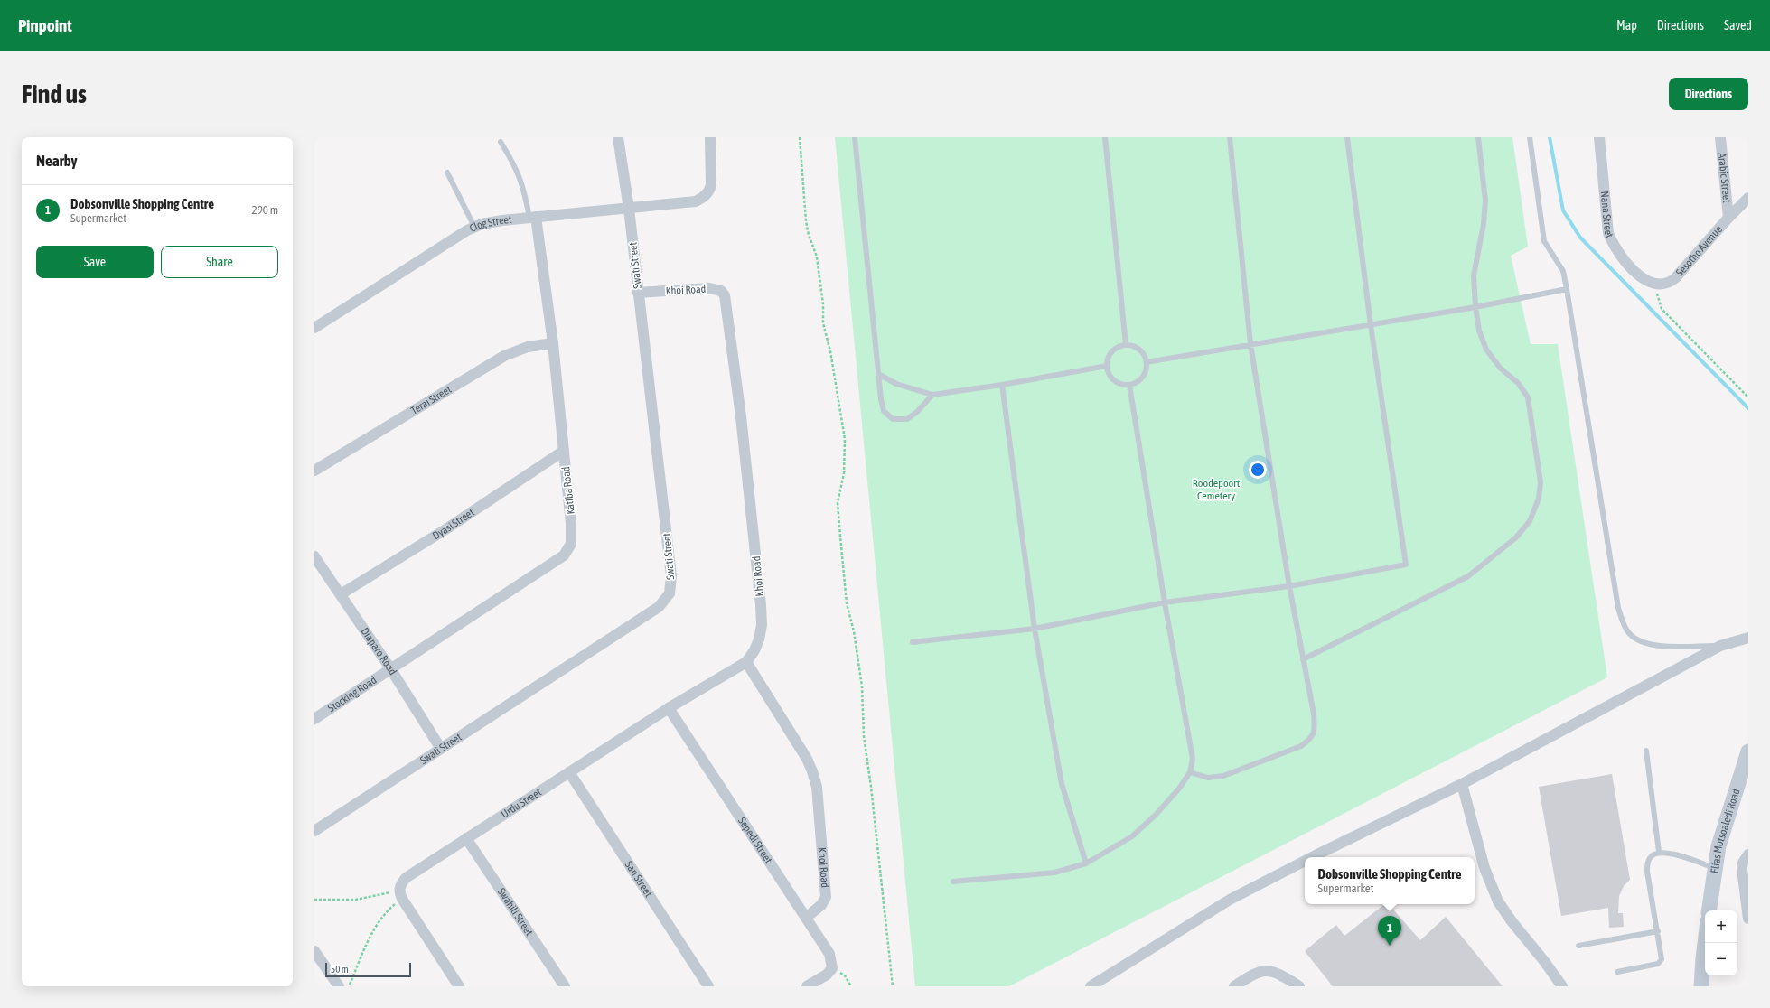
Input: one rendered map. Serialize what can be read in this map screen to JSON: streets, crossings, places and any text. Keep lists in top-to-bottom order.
{
  "streets": {
    "main road": ["Elias Motsoaledi Road"],
    "street": [
      "Arabic Street",
      "Nana Street",
      "Clog Street",
      "Sesotho Avenue",
      "Swati Street",
      "Khoi Road",
      "Terai Street",
      "Katiba Road",
      "Dyasi Street",
      "Diaparo Road",
      "Stocking Road",
      "Urdu Street",
      "Sepedi Street",
      "San Street",
      "Swahili Street"
    ]
  },
  "crossings": [
    ["Arabic Street", "Sesotho Avenue"],
    ["Nana Street", "Sesotho Avenue"],
    ["Clog Street", "Swati Street"],
    ["Clog Street", "Katiba Road"],
    ["Swati Street", "Khoi Road"],
    ["Swati Street", "Diaparo Road"],
    ["Khoi Road", "Urdu Street"],
    ["Khoi Road", "Sepedi Street"],
    ["Terai Street", "Katiba Road"],
    ["Katiba Road", "Dyasi Street"],
    ["Katiba Road", "Diaparo Road"],
    ["Katiba Road", "Stocking Road"],
    ["Dyasi Street", "Diaparo Road"],
    ["Diaparo Road", "Stocking Road"],
    ["Urdu Street", "Sepedi Street"],
    ["Urdu Street", "San Street"],
    ["Urdu Street", "Swahili Street"]
  ],
  "parks": ["Roodepoort Cemetery"],
  "scale_bar": "50 m",
  "page": {
    "header": "Pinpoint",
    "nav": ["Map", "Directions", "Saved"],
    "buttons": [
      "Directions",
      ["Save", "Share"]
    ],
    "title": "Find us",
    "heading": "Nearby",
    "list": [
      {
        "mark": "1",
        "name": "Dobsonville Shopping Centre",
        "note": "Supermarket",
        "value": "290 m"
      }
    ],
    "popup": ["Dobsonville Shopping Centre", "Supermarket"],
    "map_buttons": ["+", "−"],
    "pins": "1",
    "scale": "50 m"
  }
}
